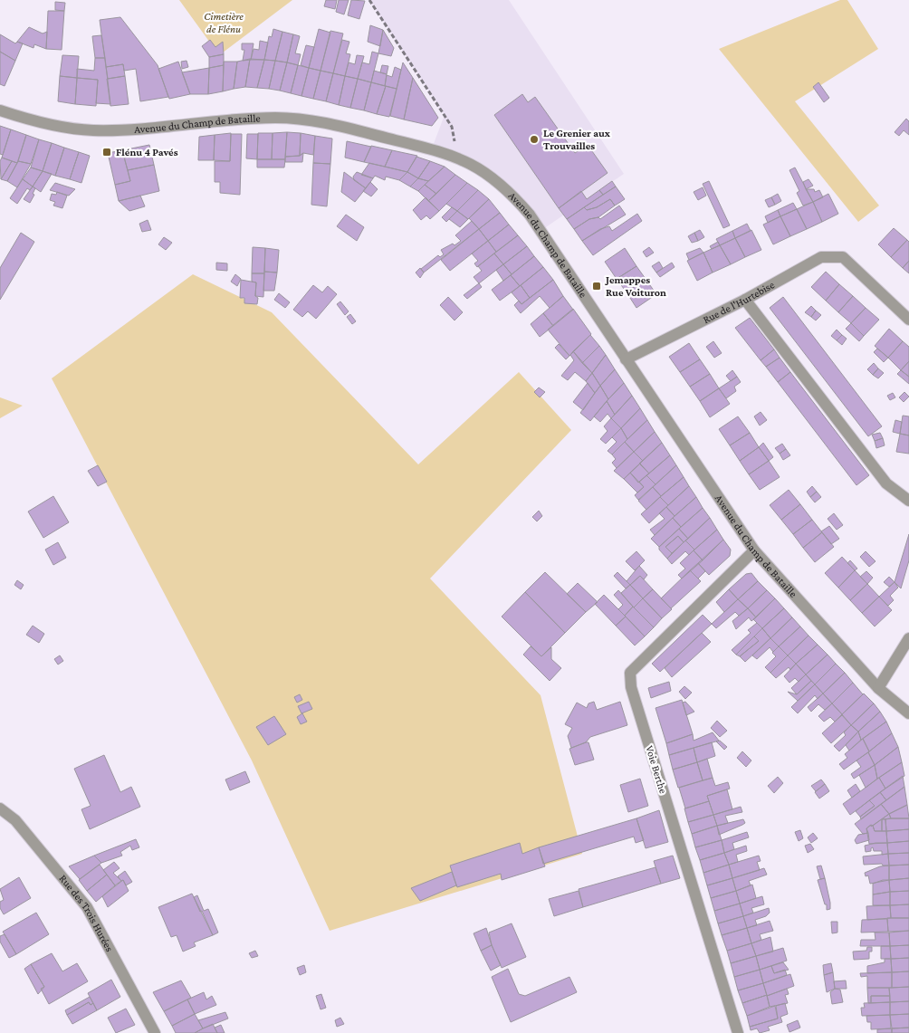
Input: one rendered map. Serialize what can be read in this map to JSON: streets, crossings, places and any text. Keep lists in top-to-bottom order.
{
  "streets": {
    "street": [
      "Avenue du Champ de Bataille",
      "Rue de l'Hurtebise",
      "Voie Berthe",
      "Rue des Trois Hurées"
    ]
  },
  "crossings": [
    ["Avenue du Champ de Bataille", "Rue de l'Hurtebise"],
    ["Avenue du Champ de Bataille", "Voie Berthe"]
  ],
  "parks": ["Cimetière de Flénu"],
  "places": {
    "other": ["Le Grenier aux Trouvailles"],
    "transit": ["Flénu 4 Pavés", "Jemappes Rue Voituron"]
  }
}
